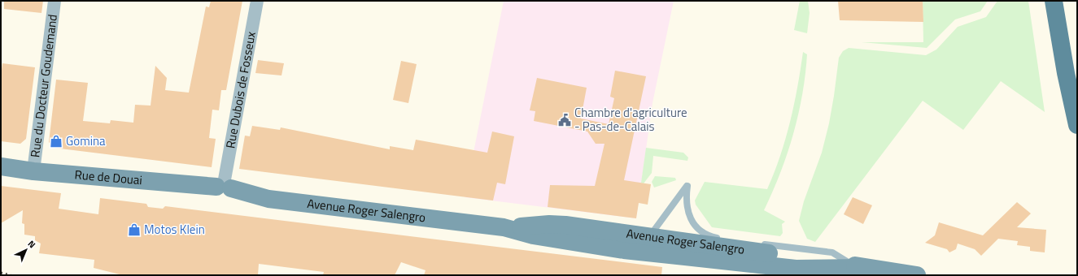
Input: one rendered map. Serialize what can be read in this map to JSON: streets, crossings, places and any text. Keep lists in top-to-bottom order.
{
  "streets": {
    "street": [
      "Rue du Docteur Goudemand",
      "Rue Dubois de Fosseux",
      "Rue de Douai",
      "Avenue Roger Salengro"
    ]
  },
  "crossings": [
    ["Rue du Docteur Goudemand", "Rue de Douai"],
    ["Rue Dubois de Fosseux", "Rue de Douai"],
    ["Rue Dubois de Fosseux", "Avenue Roger Salengro"],
    ["Rue de Douai", "Avenue Roger Salengro"]
  ],
  "places": {
    "public building": ["Chambre d'agriculture - Pas-de-Calais"],
    "shop": ["Gomina", "Motos Klein"]
  },
  "north": "top right"
}
